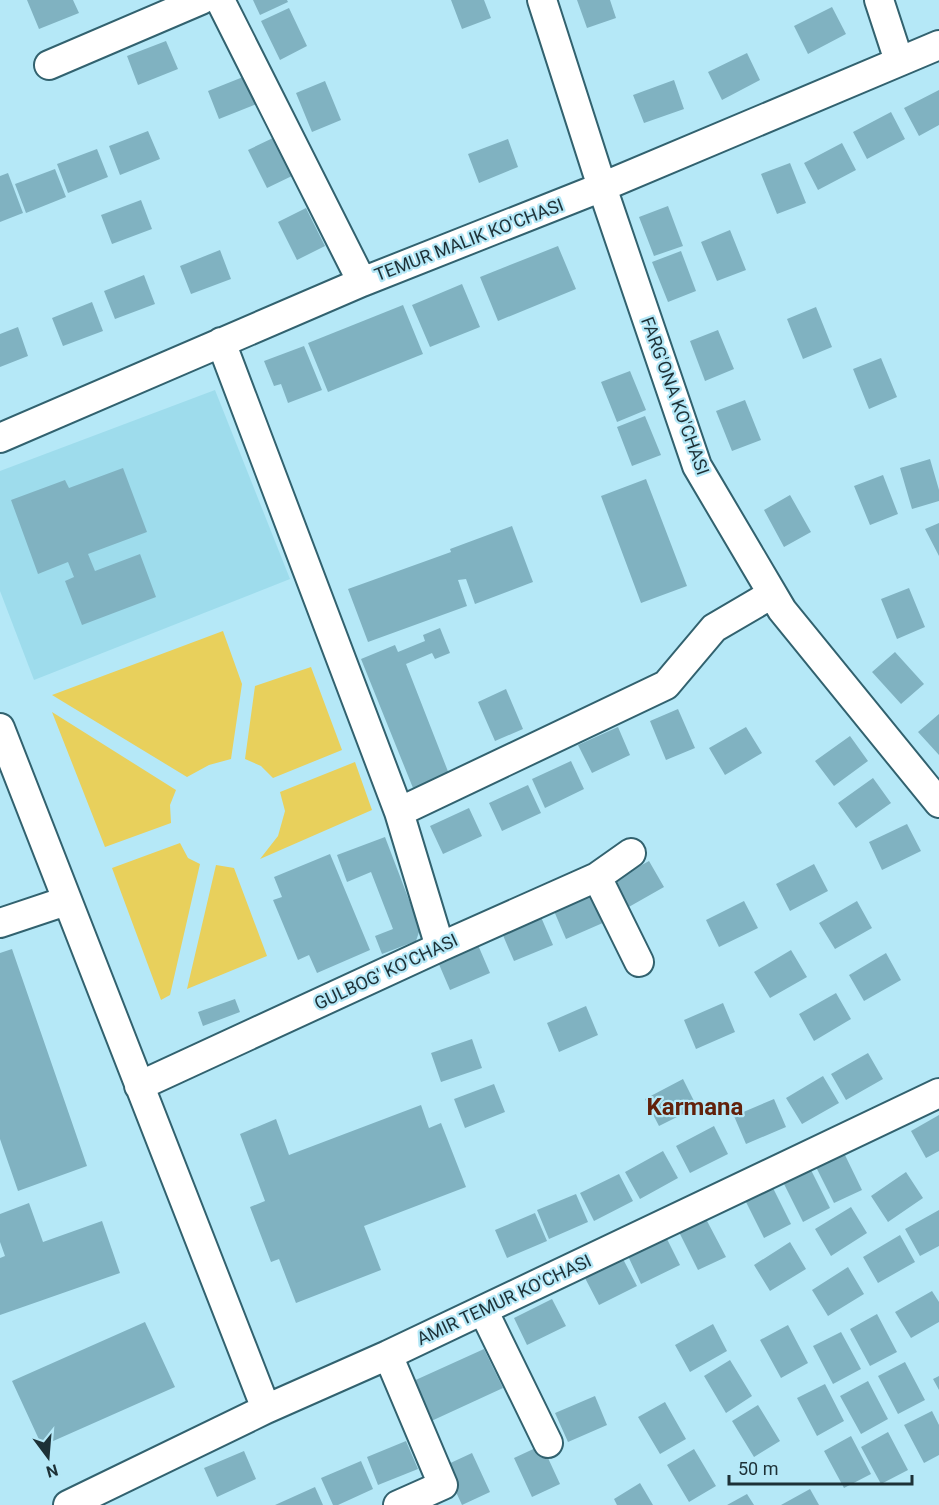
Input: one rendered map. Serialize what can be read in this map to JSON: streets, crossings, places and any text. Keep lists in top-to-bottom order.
{
  "streets": {
    "street": [
      "TEMUR MALIK KO'CHASI",
      "FARG'ONA KO'CHASI",
      "GULBOG' KO'CHASI",
      "AMIR TEMUR KO'CHASI"
    ]
  },
  "crossings": [
    ["TEMUR MALIK KO'CHASI", "FARG'ONA KO'CHASI"]
  ],
  "districts": ["Karmana"],
  "scale_bar": "50 m",
  "north": "bottom"
}
